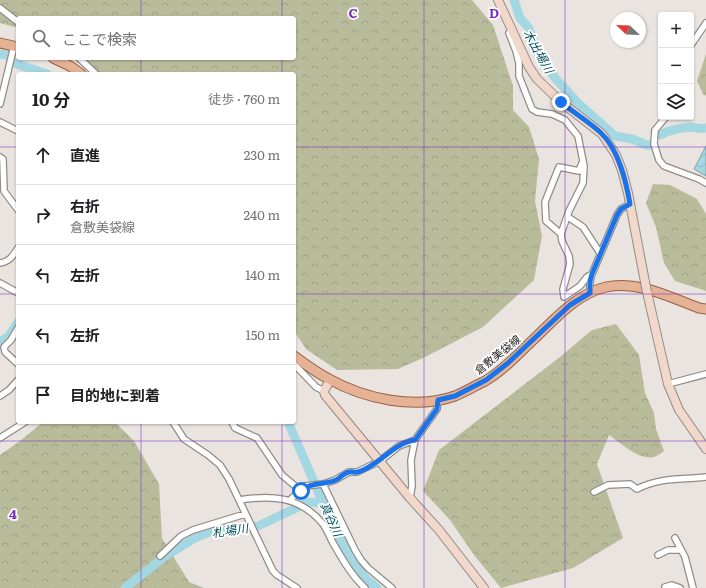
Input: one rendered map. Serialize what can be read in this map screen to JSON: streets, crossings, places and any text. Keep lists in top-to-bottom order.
{
  "streets": {
    "main road": ["倉敷美袋線"]
  },
  "water": ["木出場川", "真谷川", "札場川"],
  "north": "top left",
  "page": {
    "map_buttons": ["+", "−"],
    "search": "ここで検索",
    "heading": ["10 分", "徒歩 · 760 m"],
    "list": [
      ["直進", "230 m"],
      ["右折", "倉敷美袋線", "240 m"],
      ["左折", "140 m"],
      ["左折", "150 m"],
      "目的地に到着"
    ]
  },
  "grid": {
    "columns": ["C", "D"],
    "rows": ["4"]
  }
}
